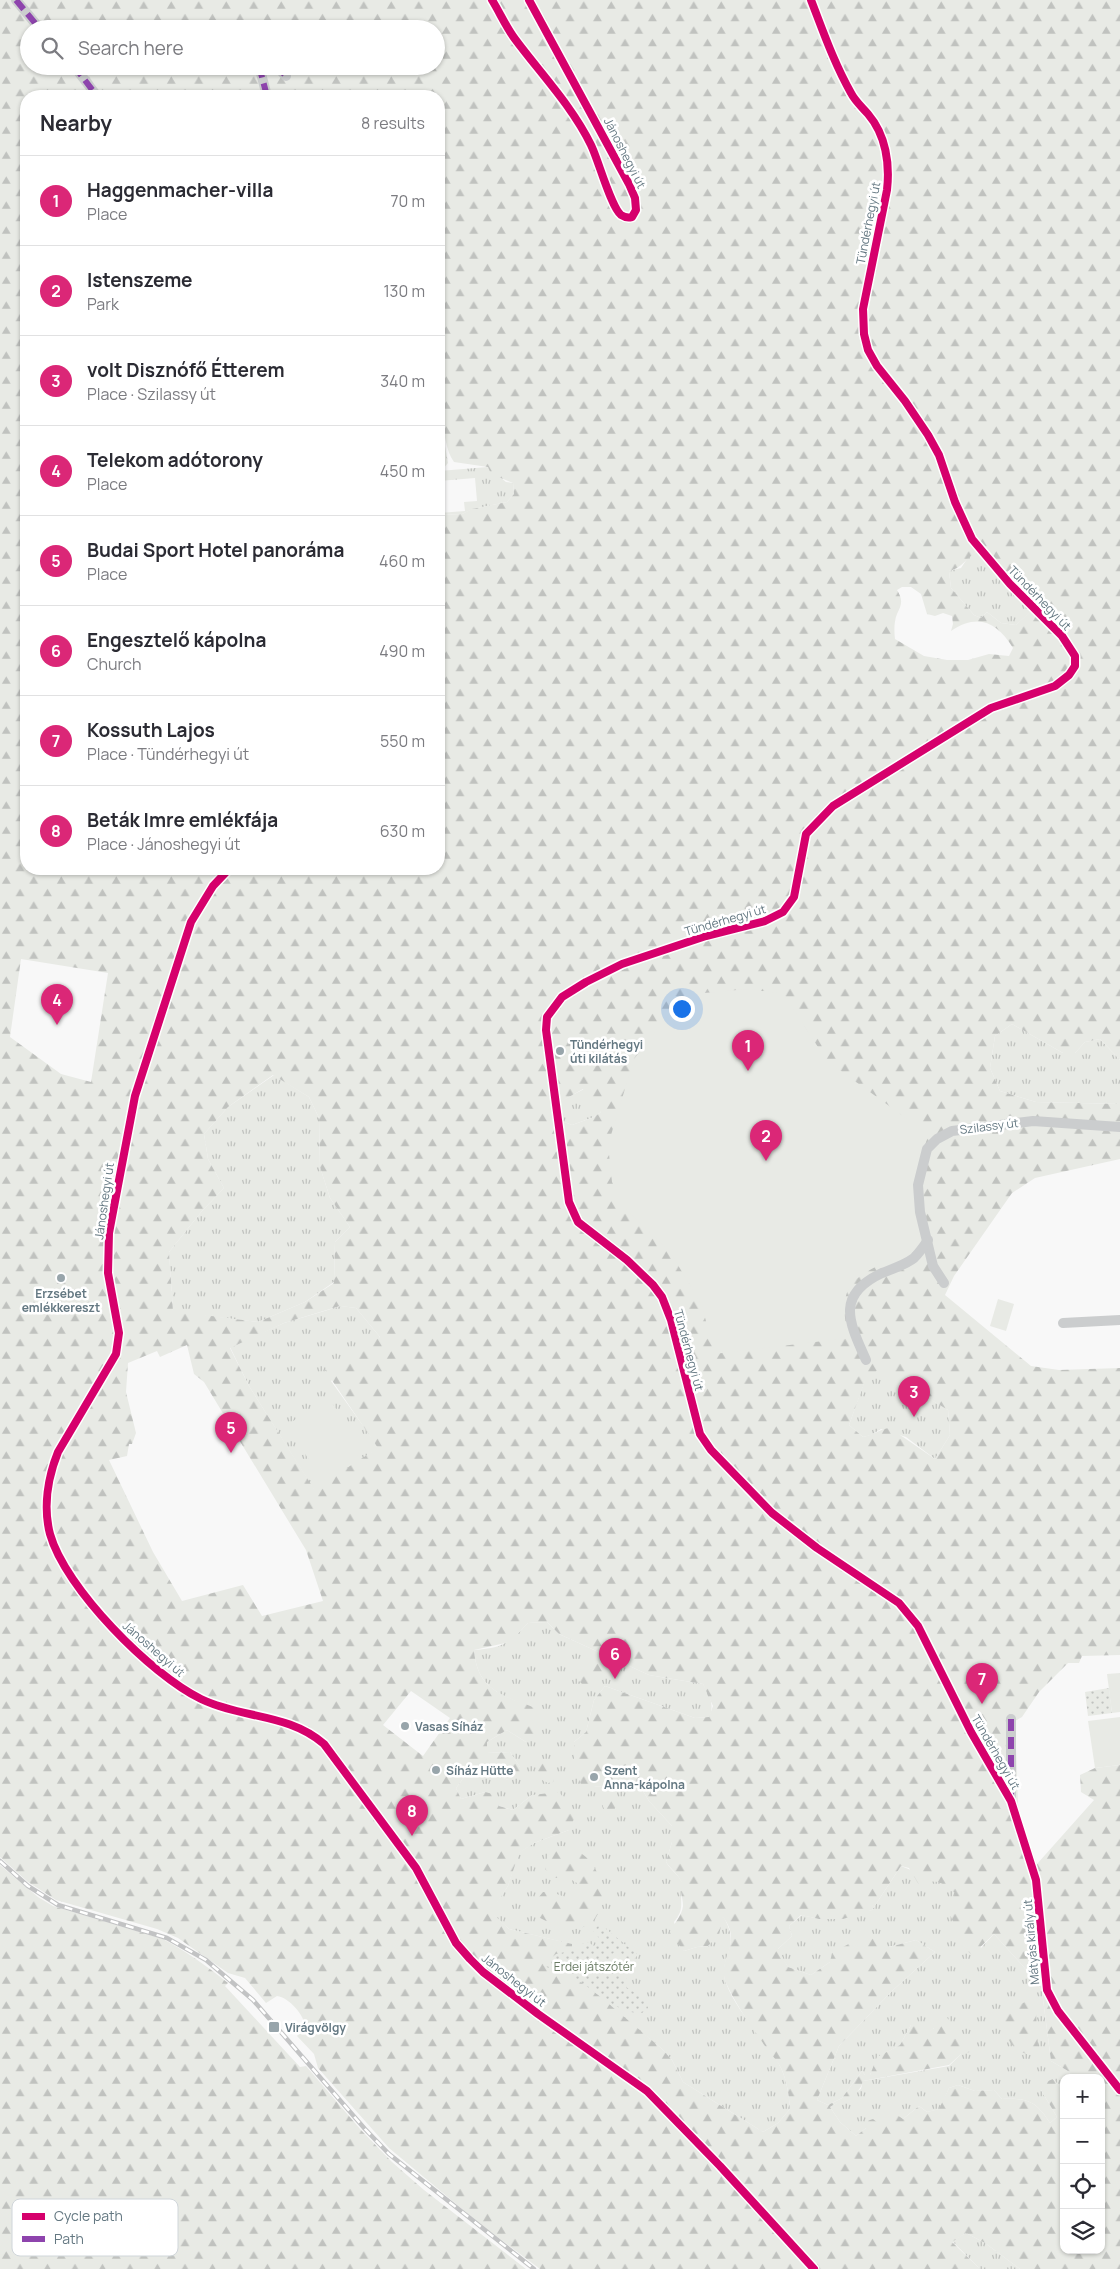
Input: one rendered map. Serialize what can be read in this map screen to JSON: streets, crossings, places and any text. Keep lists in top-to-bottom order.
{
  "streets": {
    "street": [
      "Jánoshegyi út",
      "Tündérhegyi út",
      "Szilassy út",
      "Mátyás király út"
    ]
  },
  "crossings": [
    ["Tündérhegyi út", "Mátyás király út"]
  ],
  "parks": ["Erdei játszótér"],
  "places": {
    "other": [
      "Tündérhegyi úti kilátás",
      "Erzsébet emlékkereszt",
      "Vasas Síház",
      "Síház Hütte",
      "Szent Anna-kápolna"
    ],
    "transit": ["Virágvölgy"]
  },
  "legend": ["Cycle path", "Path"],
  "page": {
    "search": "Search here",
    "heading": ["Nearby", "8 results"],
    "list": [
      {
        "mark": "1",
        "name": "Haggenmacher-villa",
        "note": "Place",
        "value": "70 m"
      },
      {
        "mark": "2",
        "name": "Istenszeme",
        "note": "Park",
        "value": "130 m"
      },
      {
        "mark": "3",
        "name": "volt Disznófő Étterem",
        "note": "Place · Szilassy út",
        "value": "340 m"
      },
      {
        "mark": "4",
        "name": "Telekom adótorony",
        "note": "Place",
        "value": "450 m"
      },
      {
        "mark": "5",
        "name": "Budai Sport Hotel panoráma",
        "note": "Place",
        "value": "460 m"
      },
      {
        "mark": "6",
        "name": "Engesztelő kápolna",
        "note": "Church",
        "value": "490 m"
      },
      {
        "mark": "7",
        "name": "Kossuth Lajos",
        "note": "Place · Tündérhegyi út",
        "value": "550 m"
      },
      {
        "mark": "8",
        "name": "Beták Imre emlékfája",
        "note": "Place · Jánoshegyi út",
        "value": "630 m"
      }
    ],
    "pins": [
      "4",
      "1",
      "2",
      "3",
      "5",
      "6",
      "7",
      "8"
    ],
    "map_buttons": ["+", "−"]
  }
}
